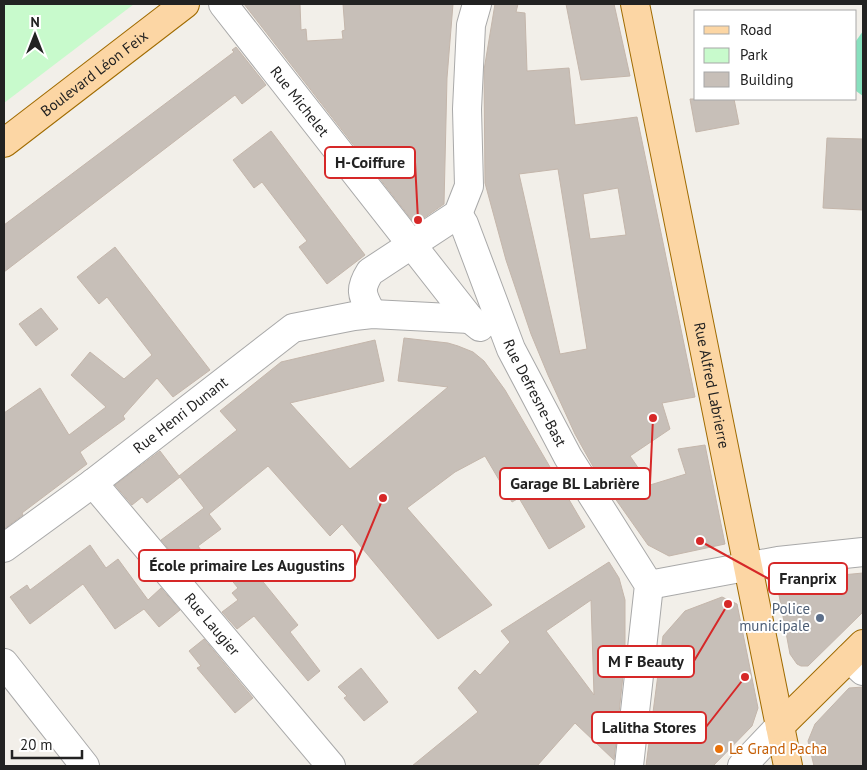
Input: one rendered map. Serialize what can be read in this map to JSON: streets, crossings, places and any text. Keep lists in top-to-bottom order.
{
  "streets": {
    "main road": ["Boulevard Léon Feix", "Rue Alfred Labrierre"],
    "street": [
      "Rue Michelet",
      "Rue Defresne-Bast",
      "Rue Henri Dunant",
      "Rue Laugier"
    ]
  },
  "crossings": [
    ["Rue Michelet", "Rue Defresne-Bast"],
    ["Rue Michelet", "Rue Henri Dunant"],
    ["Rue Henri Dunant", "Rue Laugier"]
  ],
  "places": [
    "H-Coiffure",
    "Garage BL Labrière",
    "École primaire Les Augustins",
    "Franprix",
    "M F Beauty",
    "Police municipale",
    "Lalitha Stores",
    "Le Grand Pacha"
  ],
  "legend": ["Road", "Park", "Building"],
  "scale_bar": "20 m",
  "north": "top"
}
